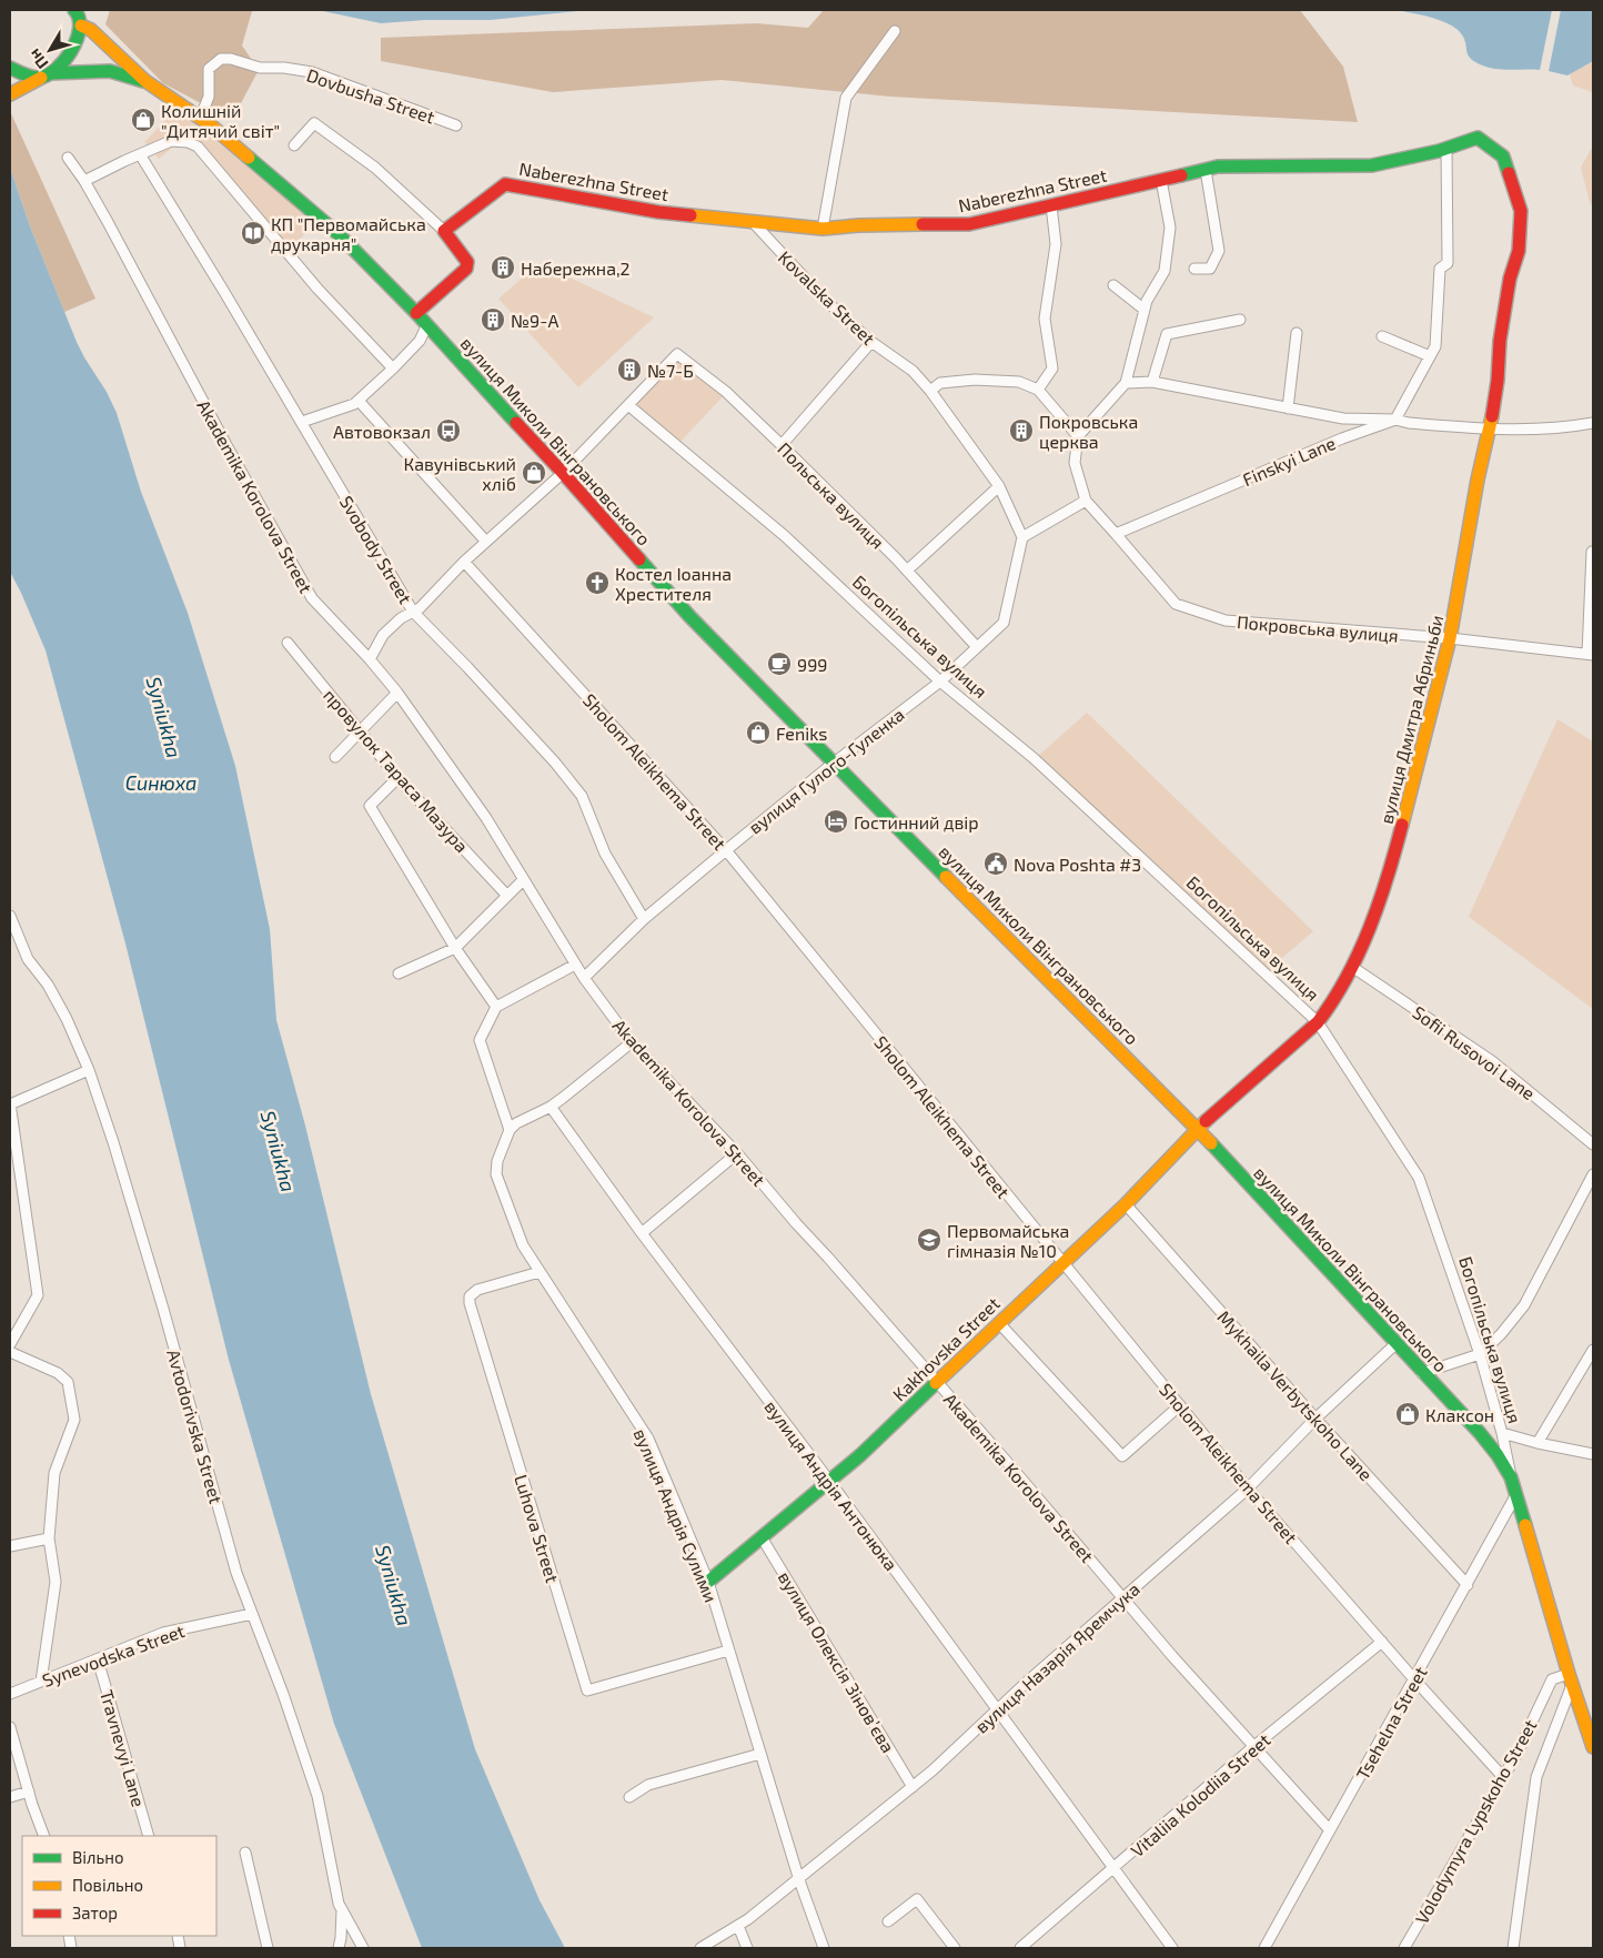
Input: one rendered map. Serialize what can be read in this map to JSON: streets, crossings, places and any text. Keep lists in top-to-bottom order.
{
  "streets": {
    "street": [
      "Dovbusha Street",
      "Naberezhna Street",
      "Kovalska Street",
      "вулиця Миколи Вінграновського",
      "Finskyi Lane",
      "Польська вулиця",
      "Akademika Korolova Street",
      "Svobody Street",
      "Покровська вулиця",
      "Богопільська вулиця",
      "вулиця Дмитра Абриньби",
      "провулок Тараса Мазура",
      "вулиця Гулого-Гуленка",
      "Sholom Aleikhema Street",
      "Sofii Rusovoi Lane",
      "Kakhovska Street",
      "Mykhaila Verbytskoho Lane",
      "Avtodorivska Street",
      "вулиця Андрія Антонюка",
      "вулиця Андрія Сулими",
      "Luhova Street",
      "Synevodska Street",
      "вулиця Назарія Яремчука",
      "вулиця Олексія Зіновʼєва",
      "Tsehelna Street",
      "Travnevyi Lane",
      "Vitaliia Kolodiia Street",
      "Volodymyra Lypskoho Street"
    ]
  },
  "crossings": [
    ["Dovbusha Street", "вулиця Миколи Вінграновського"],
    ["Naberezhna Street", "Kovalska Street"],
    ["Naberezhna Street", "вулиця Дмитра Абриньби"],
    ["Kovalska Street", "вулиця Гулого-Гуленка"],
    ["вулиця Миколи Вінграновського", "Богопільська вулиця"],
    ["вулиця Миколи Вінграновського", "вулиця Дмитра Абриньби"],
    ["вулиця Миколи Вінграновського", "вулиця Гулого-Гуленка"],
    ["вулиця Миколи Вінграновського", "Kakhovska Street"],
    ["вулиця Миколи Вінграновського", "вулиця Назарія Яремчука"],
    ["Finskyi Lane", "Покровська вулиця"],
    ["Польська вулиця", "Богопільська вулиця"],
    ["Польська вулиця", "вулиця Гулого-Гуленка"],
    ["Akademika Korolova Street", "вулиця Гулого-Гуленка"],
    ["Akademika Korolova Street", "Kakhovska Street"],
    ["Akademika Korolova Street", "вулиця Назарія Яремчука"],
    ["Akademika Korolova Street", "Tsehelna Street"],
    ["Akademika Korolova Street", "Vitaliia Kolodiia Street"],
    ["Svobody Street", "вулиця Гулого-Гуленка"],
    ["Покровська вулиця", "вулиця Дмитра Абриньби"],
    ["Богопільська вулиця", "вулиця Дмитра Абриньби"],
    ["Богопільська вулиця", "вулиця Гулого-Гуленка"],
    ["Богопільська вулиця", "Tsehelna Street"],
    ["Богопільська вулиця", "Volodymyra Lypskoho Street"],
    ["вулиця Дмитра Абриньби", "Sofii Rusovoi Lane"],
    ["вулиця Дмитра Абриньби", "Kakhovska Street"],
    ["вулиця Гулого-Гуленка", "Sholom Aleikhema Street"],
    ["Sholom Aleikhema Street", "Kakhovska Street"],
    ["Sholom Aleikhema Street", "вулиця Назарія Яремчука"],
    ["Sholom Aleikhema Street", "Tsehelna Street"],
    ["Sholom Aleikhema Street", "Vitaliia Kolodiia Street"],
    ["Sholom Aleikhema Street", "Volodymyra Lypskoho Street"],
    ["Kakhovska Street", "Mykhaila Verbytskoho Lane"],
    ["Kakhovska Street", "вулиця Андрія Антонюка"],
    ["Kakhovska Street", "вулиця Андрія Сулими"],
    ["Kakhovska Street", "вулиця Олексія Зіновʼєва"],
    ["Mykhaila Verbytskoho Lane", "вулиця Назарія Яремчука"],
    ["Mykhaila Verbytskoho Lane", "Tsehelna Street"],
    ["Avtodorivska Street", "Synevodska Street"],
    ["вулиця Андрія Антонюка", "вулиця Назарія Яремчука"],
    ["вулиця Андрія Антонюка", "Vitaliia Kolodiia Street"],
    ["вулиця Андрія Сулими", "Luhova Street"],
    ["вулиця Андрія Сулими", "вулиця Назарія Яремчука"],
    ["Synevodska Street", "Travnevyi Lane"],
    ["вулиця Назарія Яремчука", "вулиця Олексія Зіновʼєва"]
  ],
  "water": ["Syniukha", "Синюха"],
  "places": {
    "shop": [
      "Колишній \"Дитячий світ\"",
      "Кавунівський хліб",
      "Feniks",
      "Клаксон"
    ],
    "library": ["КП \"Первомайська друкарня\""],
    "building": [
      "Набережна,2",
      "№9-А",
      "№7-Б",
      "Покровська церква"
    ],
    "bus stop": ["Автовокзал"],
    "church": ["Костел Іоанна Хрестителя"],
    "cafe": ["999"],
    "hotel": ["Гостинний двір"],
    "public building": ["Nova Poshta #3"],
    "school or university": ["Первомайська гімназія №10"]
  },
  "legend": ["Вільно", "Повільно", "Затор"],
  "north": "bottom left"
}
